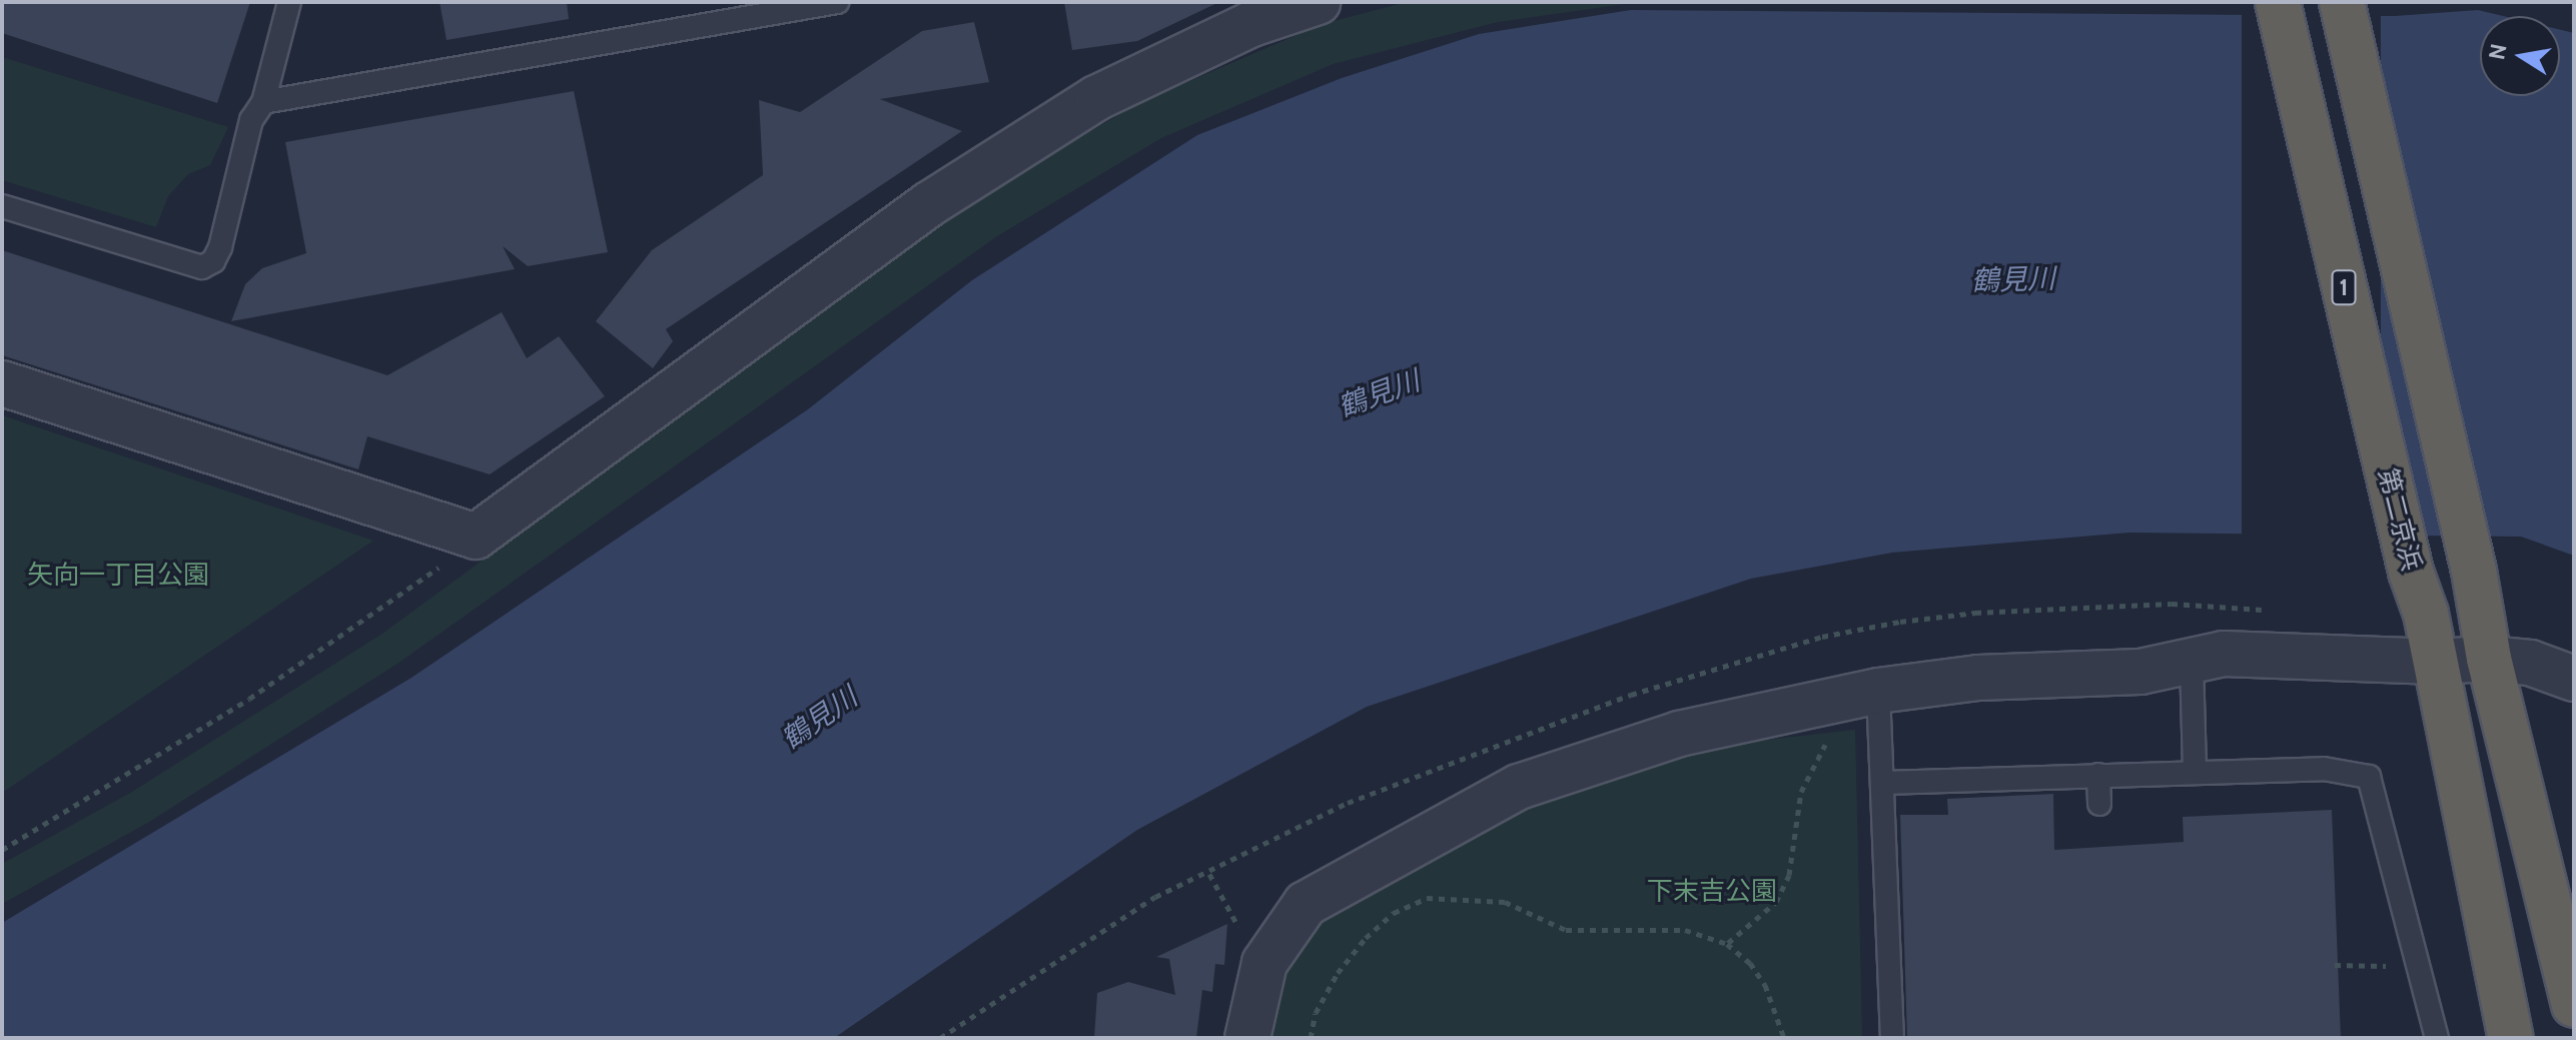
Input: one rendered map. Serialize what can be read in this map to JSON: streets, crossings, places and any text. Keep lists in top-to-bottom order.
{
  "streets": {
    "highway": ["1", "第二京浜"]
  },
  "water": ["鶴見川"],
  "parks": ["矢向一丁目公園", "下末吉公園"],
  "north": "left"
}
